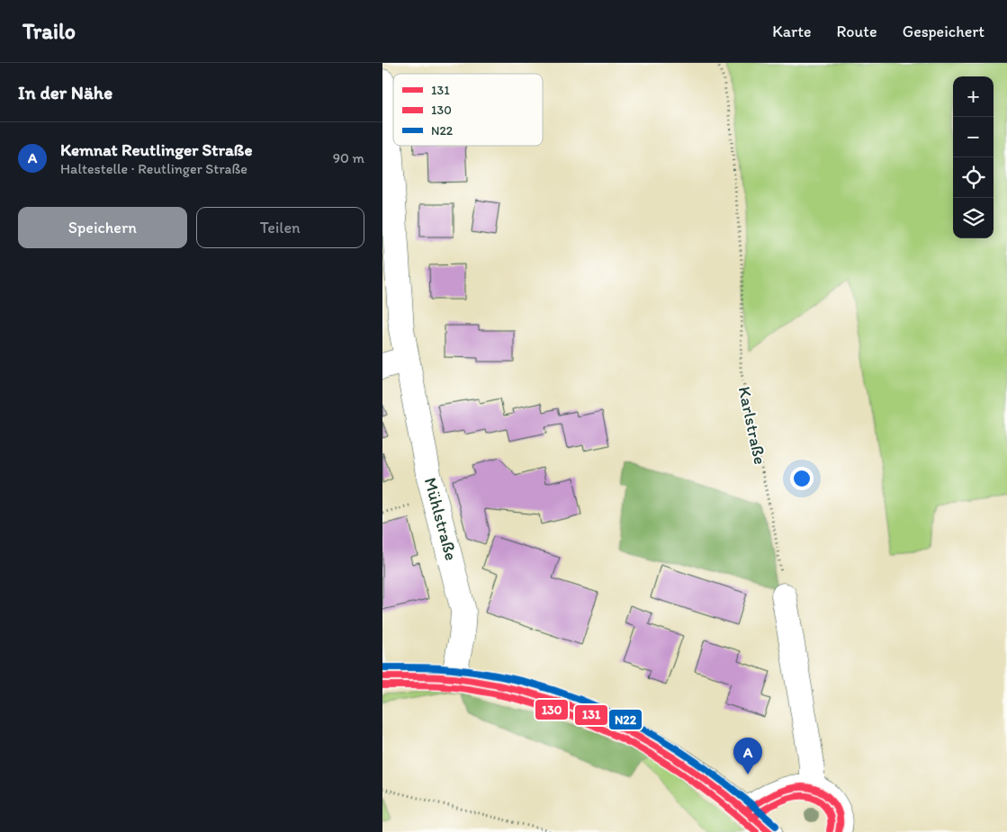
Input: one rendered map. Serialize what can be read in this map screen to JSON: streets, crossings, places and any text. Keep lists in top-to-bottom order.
{
  "streets": {
    "street": ["Mühlstraße"],
    "path": ["Karlstraße"]
  },
  "lines": ["transit line N22", "transit line 131", "transit line 130"],
  "legend": ["131", "130", "N22"],
  "page": {
    "header": "Trailo",
    "nav": ["Karte", "Route", "Gespeichert"],
    "heading": "In der Nähe",
    "map_buttons": ["+", "−"],
    "list": [
      {
        "mark": "A",
        "name": "Kemnat Reutlinger Straße",
        "note": "Haltestelle · Reutlinger Straße",
        "value": "90 m"
      }
    ],
    "buttons": ["Speichern", "Teilen"],
    "pins": "A"
  }
}
